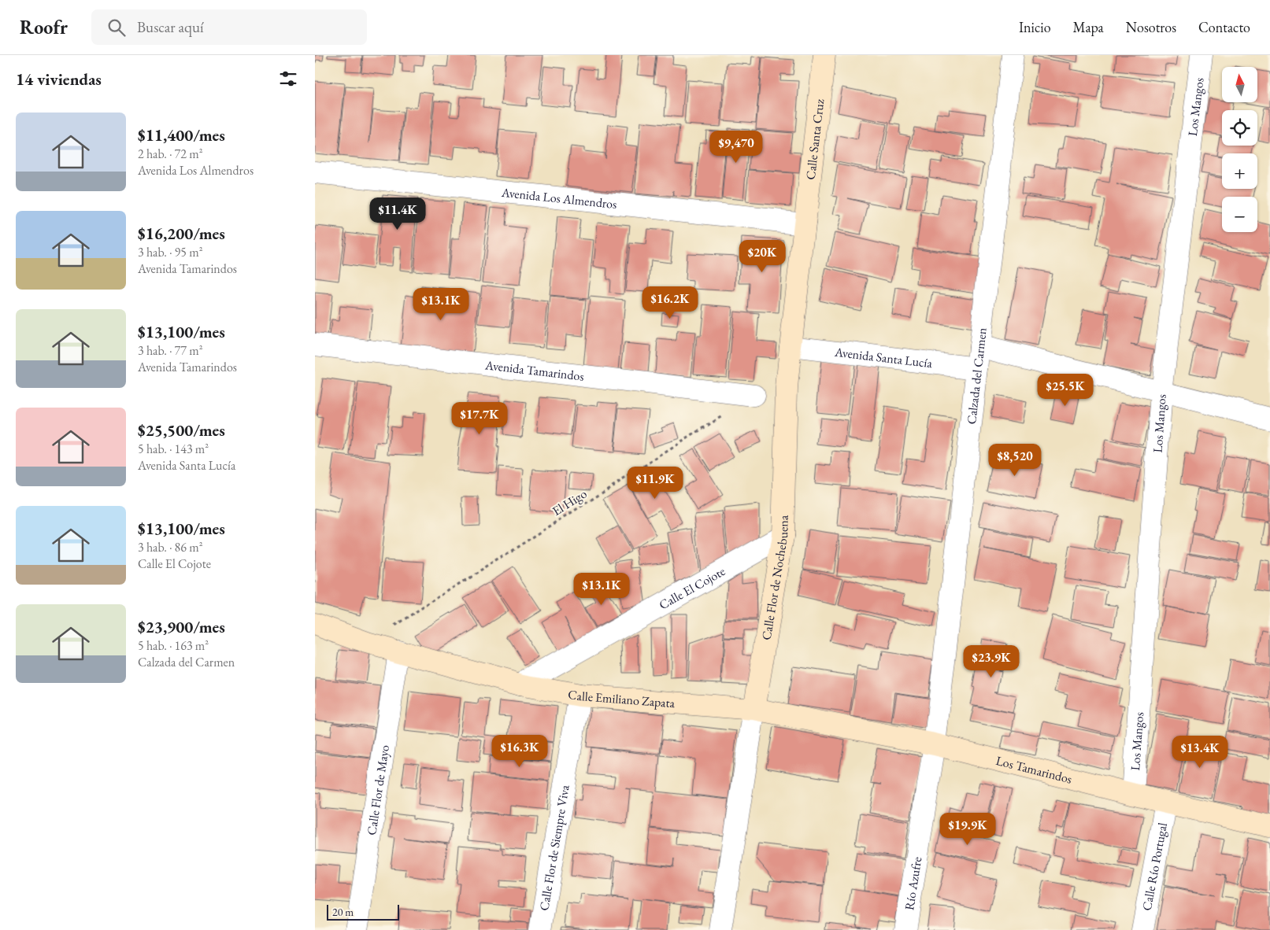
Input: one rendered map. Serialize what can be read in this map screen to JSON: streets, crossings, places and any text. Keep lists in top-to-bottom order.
{
  "streets": {
    "street": [
      "Los Mangos",
      "Calle Santa Cruz",
      "Avenida Los Almendros",
      "Avenida Santa Lucía",
      "Avenida Tamarindos",
      "Calzada del Carmen",
      "Calle Flor de Nochebuena",
      "Calle El Cojote",
      "Calle Emiliano Zapata",
      "Los Tamarindos",
      "Calle Flor de Mayo",
      "Calle Flor de Siempre Viva",
      "Calle Río Portugal",
      "Río Azufre"
    ],
    "path": ["El Higo"]
  },
  "crossings": [
    ["Los Mangos", "Los Tamarindos"],
    ["Calle Santa Cruz", "Avenida Los Almendros"],
    ["Calle Santa Cruz", "Calle Flor de Nochebuena"],
    ["Avenida Los Almendros", "Calle Flor de Nochebuena"],
    ["Avenida Santa Lucía", "Calzada del Carmen"],
    ["Avenida Santa Lucía", "Calle Flor de Nochebuena"],
    ["Avenida Tamarindos", "El Higo"],
    ["Calzada del Carmen", "Calle Emiliano Zapata"],
    ["Calzada del Carmen", "Los Tamarindos"],
    ["Calzada del Carmen", "Río Azufre"],
    ["El Higo", "Calle Emiliano Zapata"],
    ["Calle Flor de Nochebuena", "Calle El Cojote"],
    ["Calle Flor de Nochebuena", "Calle Emiliano Zapata"],
    ["Calle El Cojote", "Calle Emiliano Zapata"],
    ["Calle Emiliano Zapata", "Los Tamarindos"],
    ["Calle Emiliano Zapata", "Calle Flor de Mayo"],
    ["Calle Emiliano Zapata", "Calle Flor de Siempre Viva"],
    ["Calle Emiliano Zapata", "Río Azufre"],
    ["Los Tamarindos", "Calle Río Portugal"],
    ["Los Tamarindos", "Río Azufre"]
  ],
  "scale_bar": "20 m",
  "north": "top",
  "page": {
    "header": "Roofr",
    "search": "Buscar aquí",
    "nav": [
      "Inicio",
      "Mapa",
      "Nosotros",
      "Contacto"
    ],
    "heading": "14 viviendas",
    "map_buttons": ["+", "−"],
    "list": [
      {
        "name": "$11,400/mes",
        "note": "2 hab. · 72 m² · Avenida Los Almendros"
      },
      {
        "name": "$16,200/mes",
        "note": "3 hab. · 95 m² · Avenida Tamarindos"
      },
      {
        "name": "$13,100/mes",
        "note": "3 hab. · 77 m² · Avenida Tamarindos"
      },
      {
        "name": "$25,500/mes",
        "note": "5 hab. · 143 m² · Avenida Santa Lucía"
      },
      {
        "name": "$13,100/mes",
        "note": "3 hab. · 86 m² · Calle El Cojote"
      },
      {
        "name": "$23,900/mes",
        "note": "5 hab. · 163 m² · Calzada del Carmen"
      }
    ],
    "price": [
      "$9,470",
      "$11.4K",
      "$20K",
      "$16.2K",
      "$13.1K",
      "$25.5K",
      "$17.7K",
      "$8,520",
      "$11.9K",
      "$13.1K",
      "$23.9K",
      "$16.3K",
      "$13.4K",
      "$19.9K"
    ],
    "scale": "20 m"
  }
}
